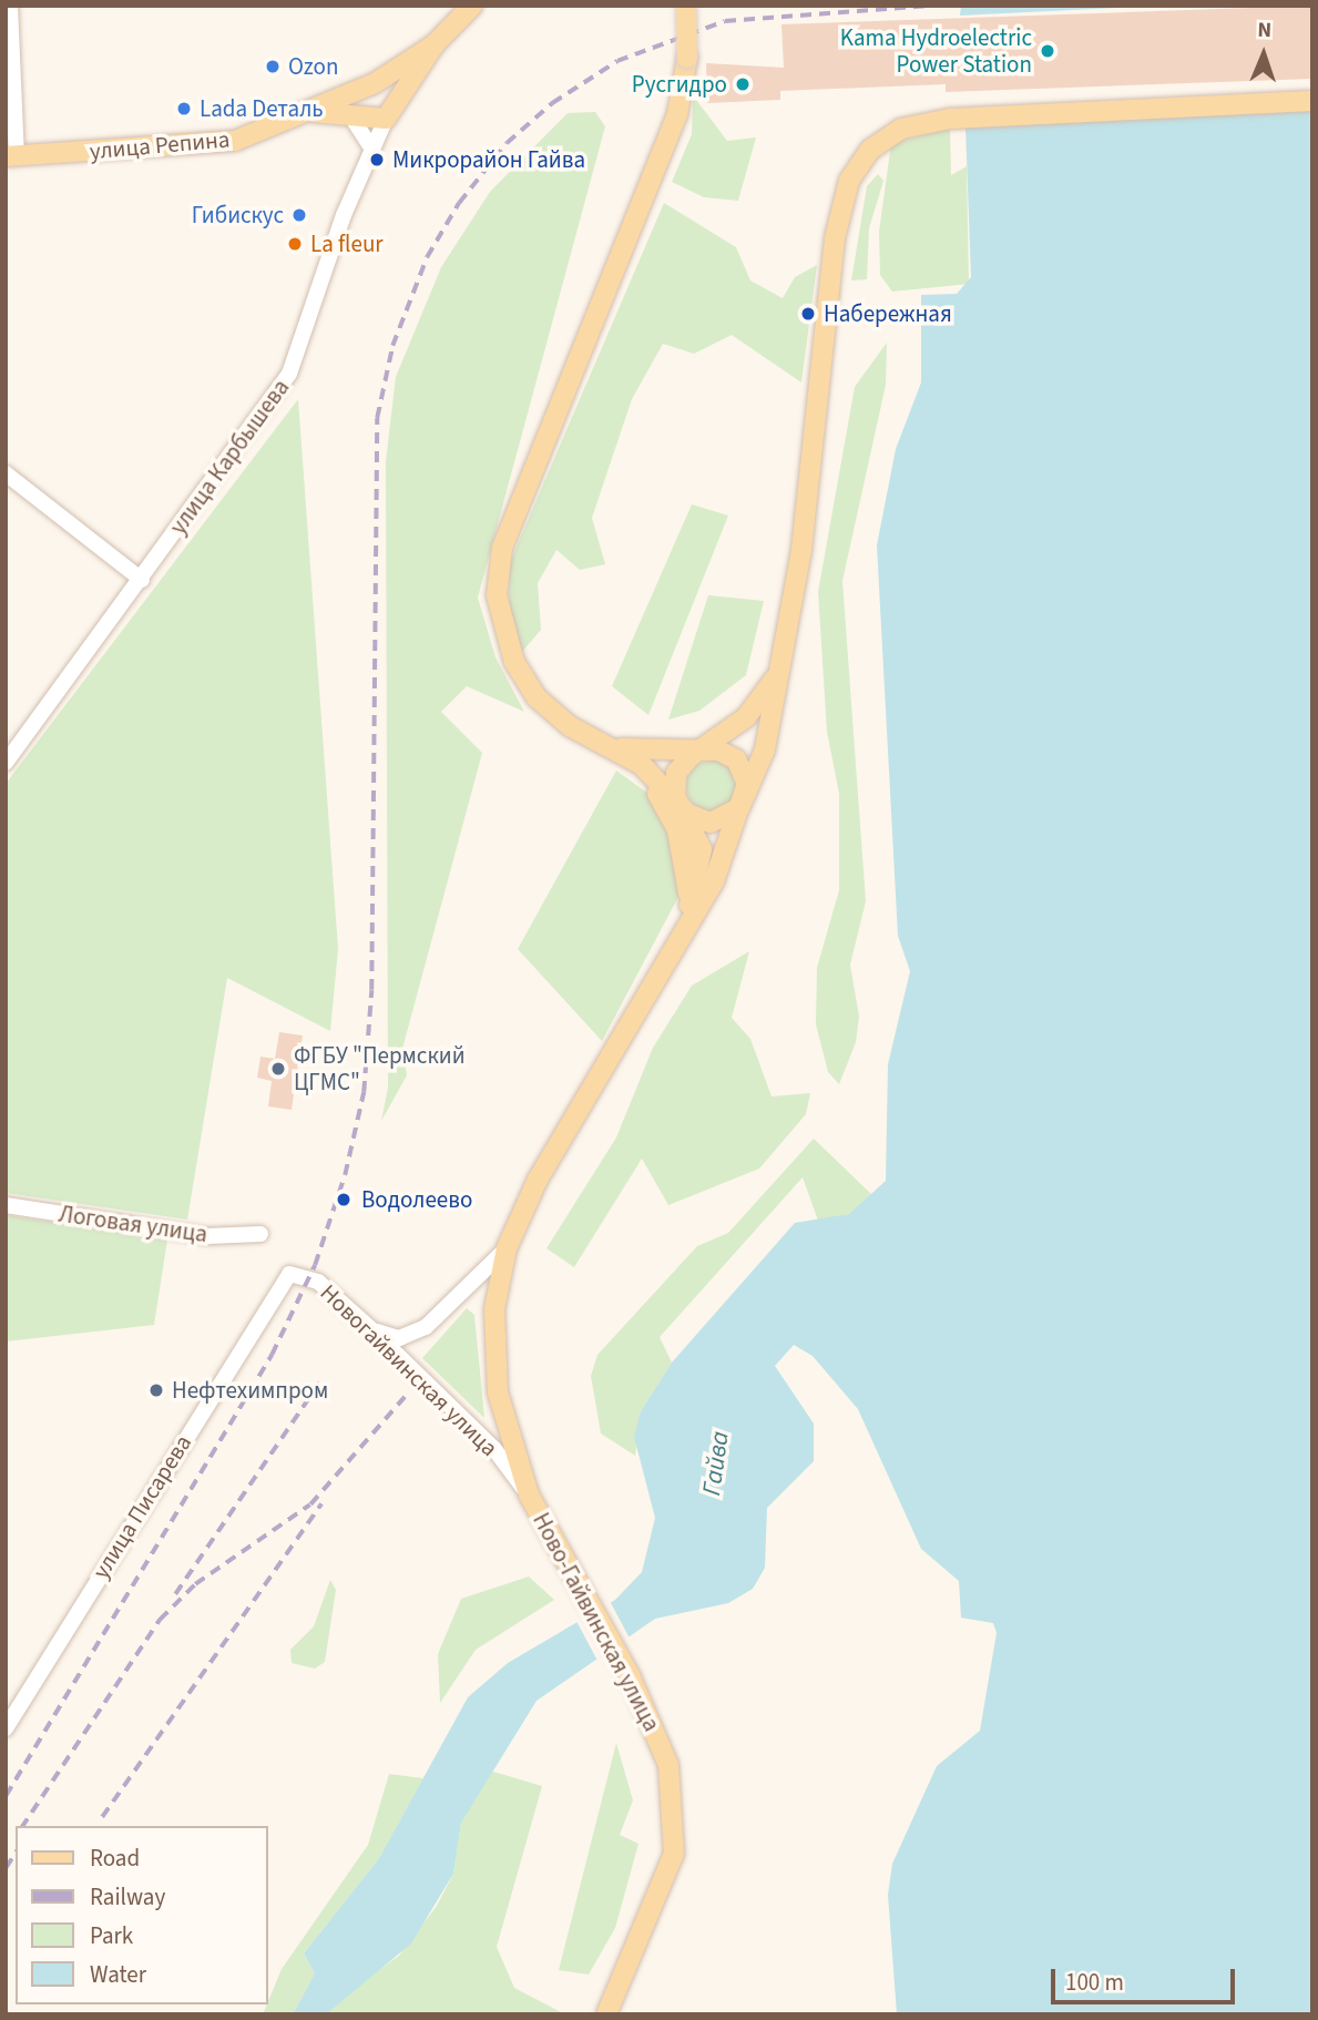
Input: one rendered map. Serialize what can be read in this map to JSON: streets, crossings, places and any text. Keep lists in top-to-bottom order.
{
  "streets": {
    "main road": ["улица Репина", "улица Карбышева", "Ново-Гайвинская улица"],
    "street": ["Логовая улица", "Новогайвинская улица", "улица Писарева"]
  },
  "crossings": [
    ["улица Репина", "улица Карбышева"],
    ["Новогайвинская улица", "улица Писарева"],
    ["Новогайвинская улица", "Ново-Гайвинская улица"]
  ],
  "water": ["Гайва"],
  "places": [
    "Kama Hydroelectric Power Station",
    "Ozon",
    "Русгидро",
    "Lada Dеталь",
    "Микрорайон Гайва",
    "Гибискус",
    "La fleur",
    "Набережная",
    "ФГБУ \"Пермский ЦГМС\"",
    "Водолеево",
    "Нефтехимпром"
  ],
  "legend": [
    "Road",
    "Railway",
    "Park",
    "Water"
  ],
  "scale_bar": "100 m",
  "north": "top"
}
